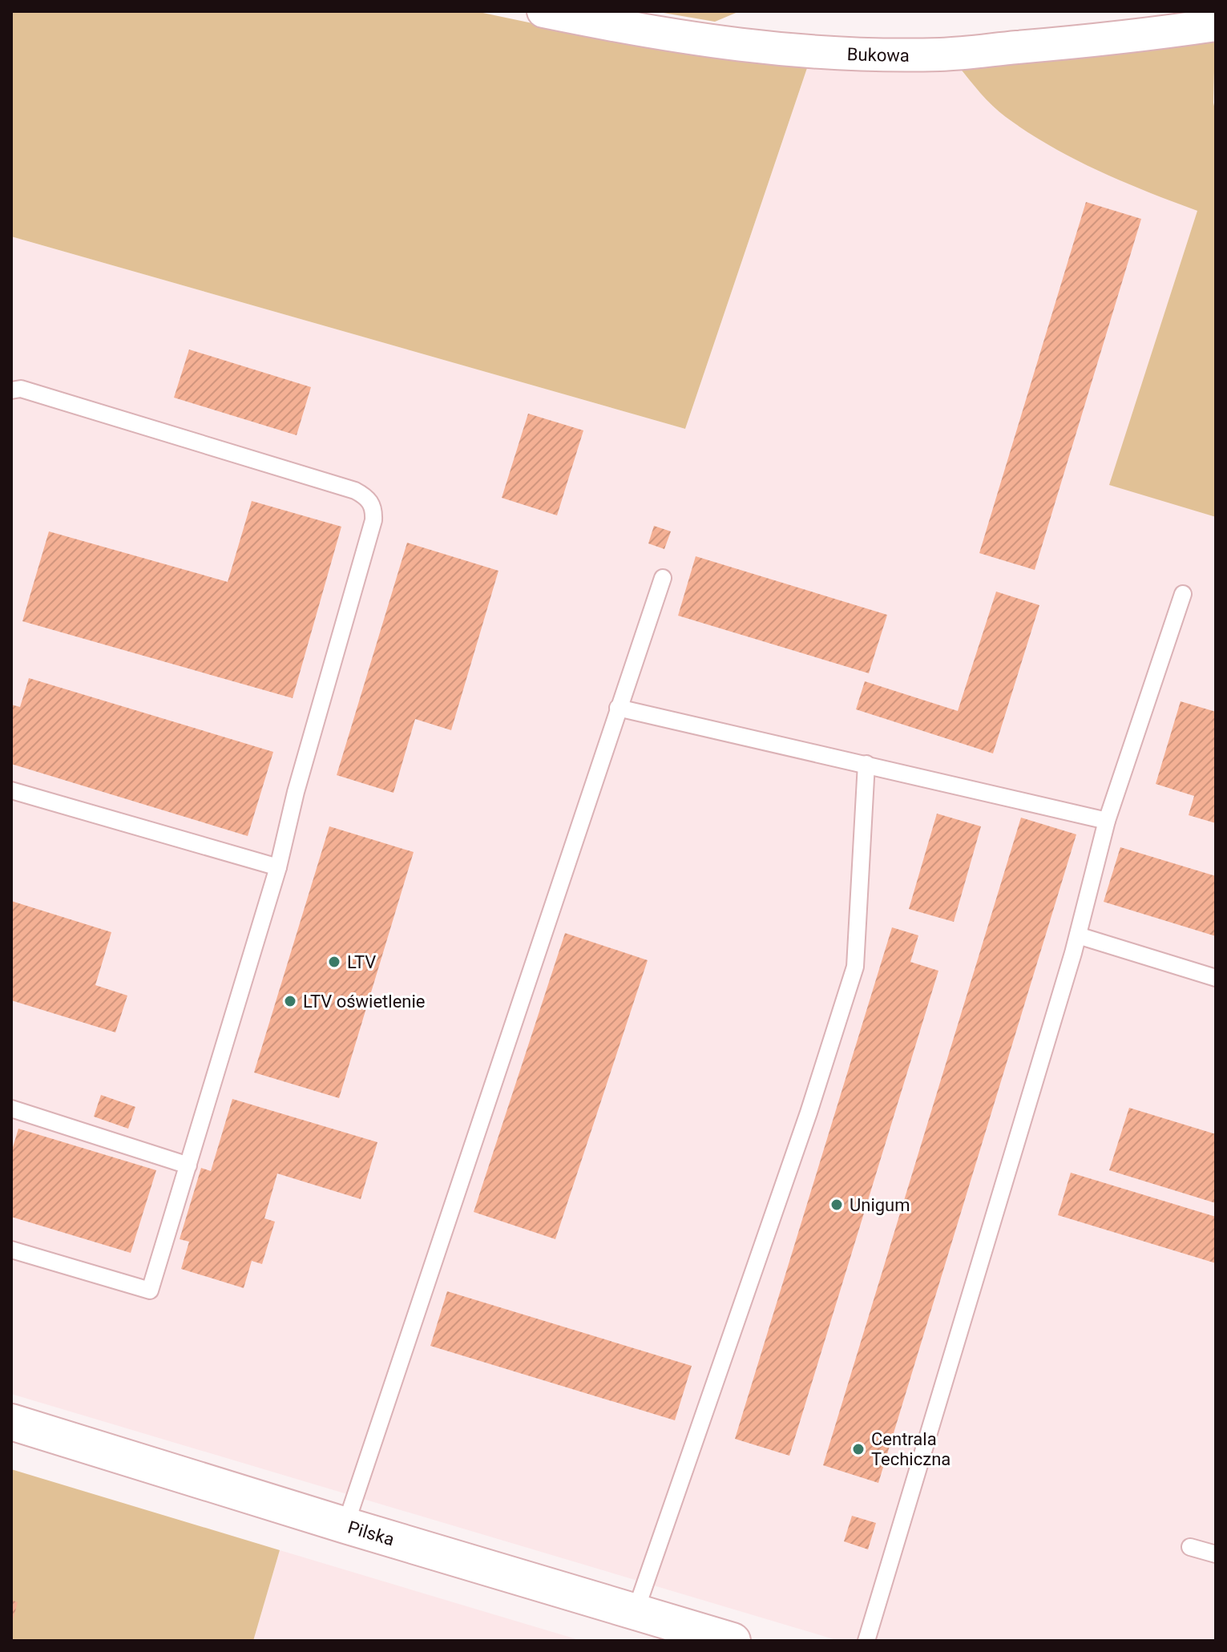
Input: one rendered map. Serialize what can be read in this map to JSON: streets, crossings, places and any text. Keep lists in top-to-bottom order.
{
  "streets": {
    "street": ["Bukowa", "Pilska"]
  },
  "places": [
    "LTV",
    "LTV oświetlenie",
    "Unigum",
    "Centrala Techiczna"
  ]
}
